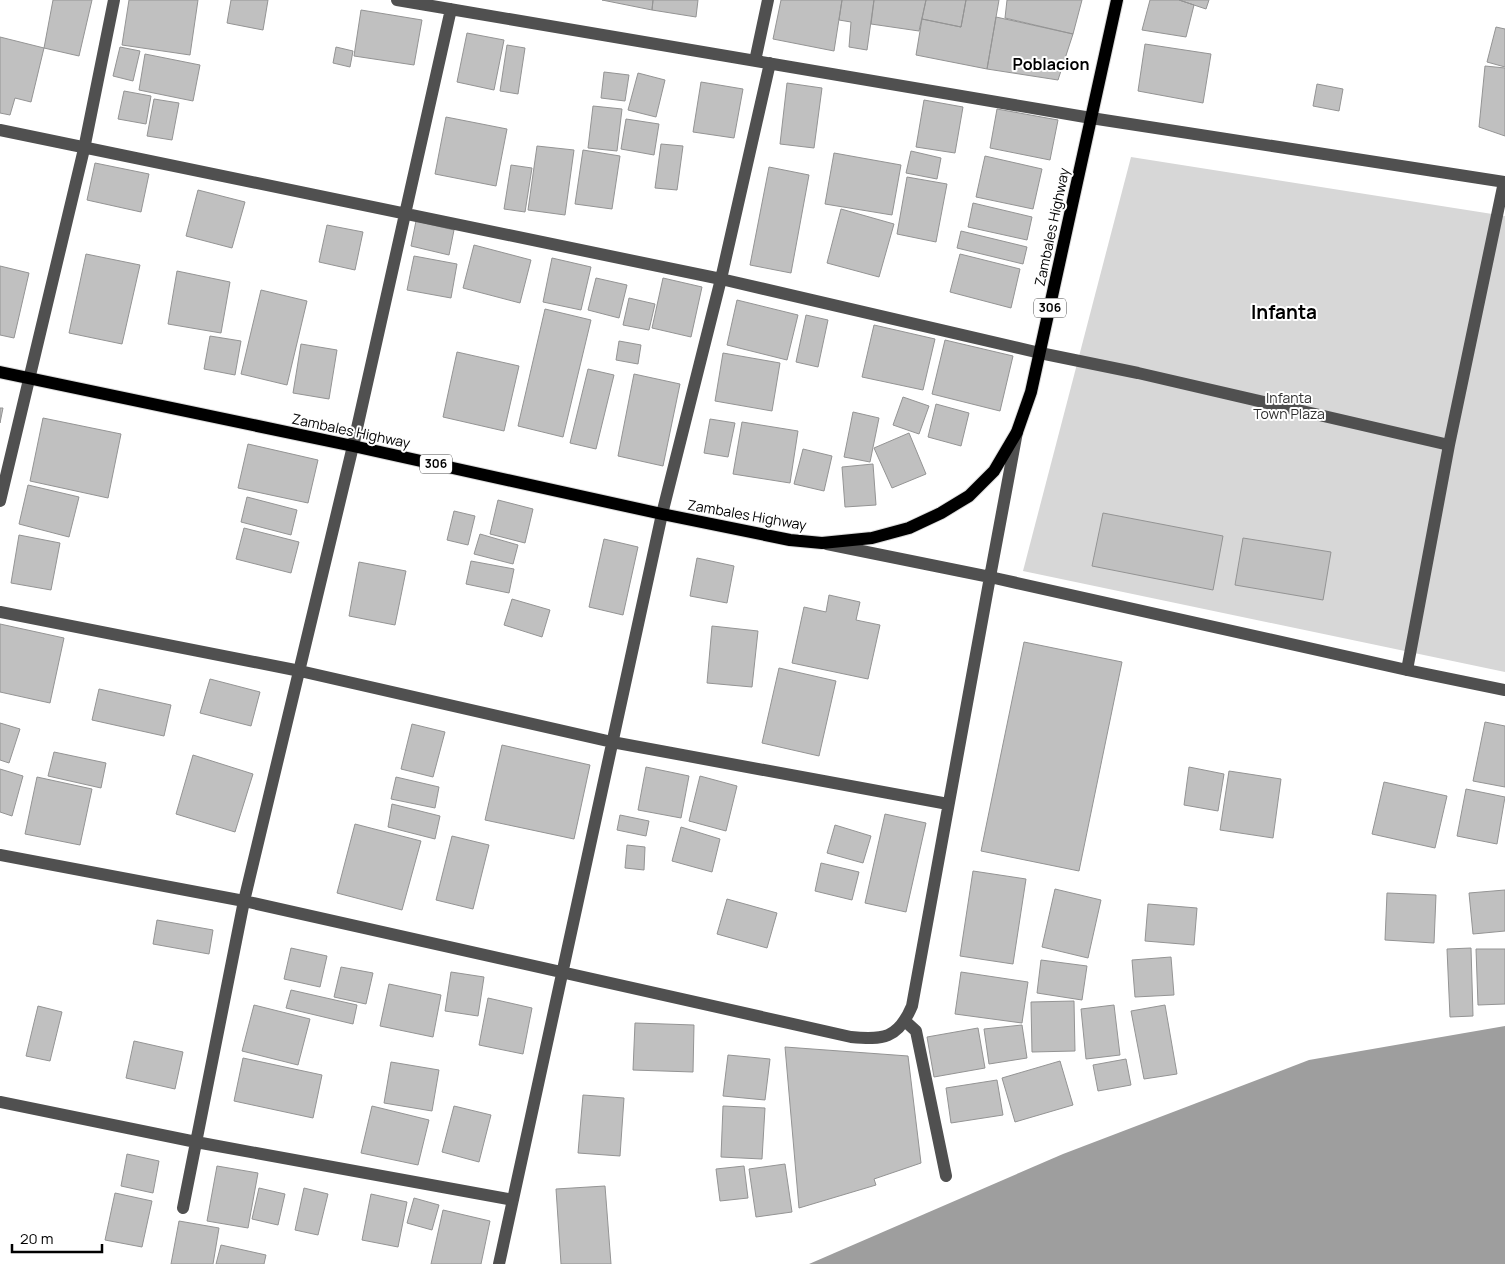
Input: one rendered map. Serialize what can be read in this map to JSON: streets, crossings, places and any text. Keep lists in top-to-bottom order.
{
  "streets": {
    "main road": ["Zambales Highway", "306"]
  },
  "districts": ["Poblacion", "Infanta"],
  "parks": ["Infanta Town Plaza"],
  "scale_bar": "20 m"
}
